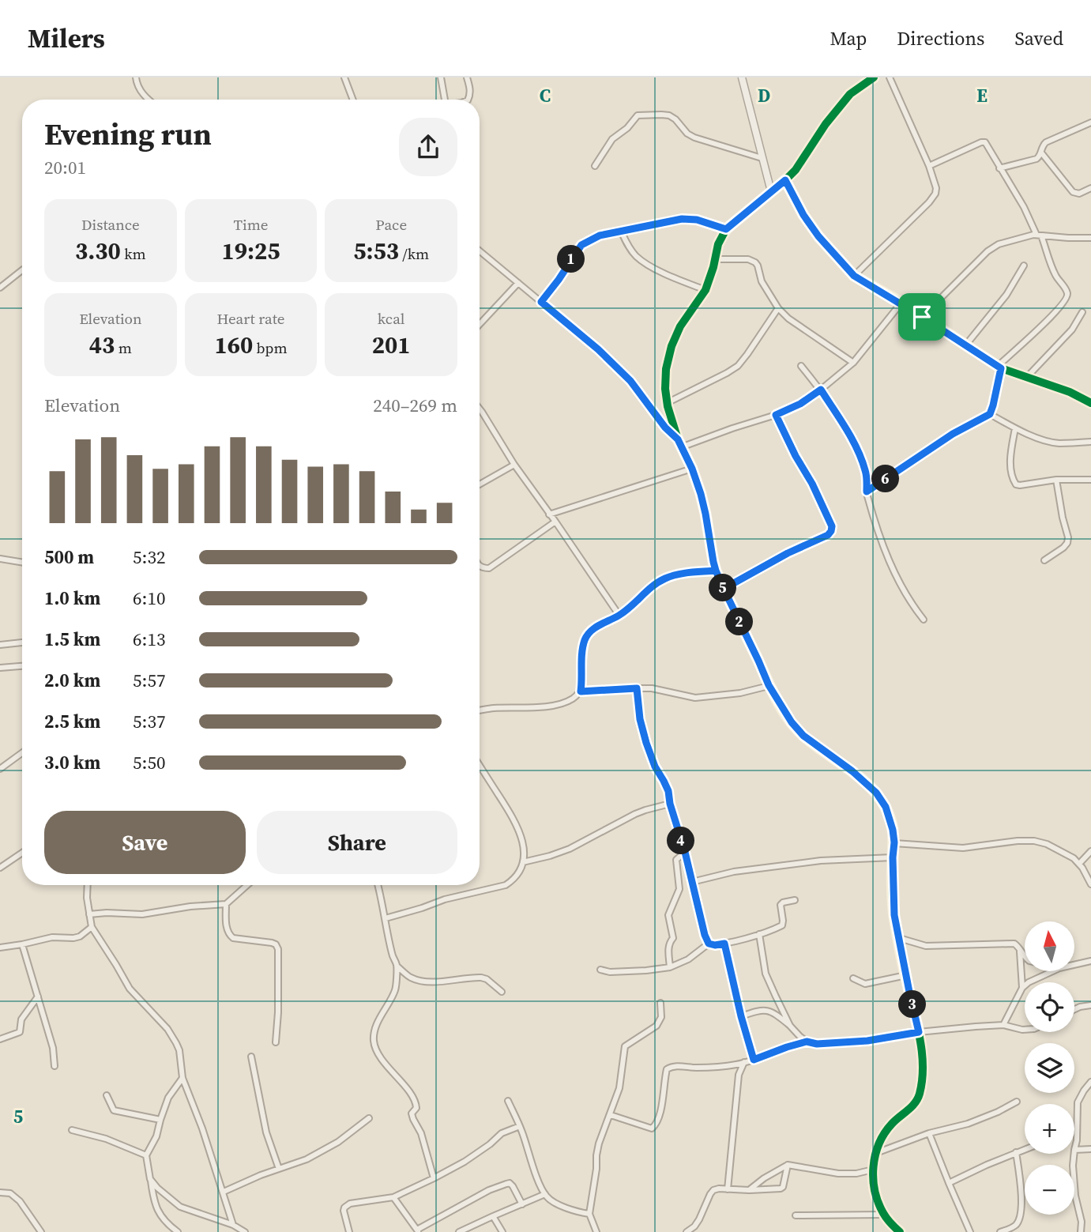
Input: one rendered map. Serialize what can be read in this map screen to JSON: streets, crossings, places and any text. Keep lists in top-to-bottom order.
{
  "north": "top",
  "page": {
    "header": "Milers",
    "nav": ["Map", "Directions", "Saved"],
    "heading": ["Evening run", "20:01"],
    "stats": [
      ["Distance", "3.30 km"],
      ["Time", "19:25"],
      ["Pace", "5:53 /km"],
      ["Elevation", "43 m"],
      ["Heart rate", "160 bpm"],
      ["kcal", "201"]
    ],
    "pins": [
      "1",
      "6",
      "5",
      "2",
      "4",
      "3"
    ],
    "chart": ["Elevation", "240–269 m"],
    "list": [
      {
        "name": "500 m",
        "note": "5:32"
      },
      {
        "name": "1.0 km",
        "note": "6:10"
      },
      {
        "name": "1.5 km",
        "note": "6:13"
      },
      {
        "name": "2.0 km",
        "note": "5:57"
      },
      {
        "name": "2.5 km",
        "note": "5:37"
      },
      {
        "name": "3.0 km",
        "note": "5:50"
      }
    ],
    "buttons": ["Save", "Share"],
    "map_buttons": ["+", "−"]
  },
  "grid": {
    "columns": ["C", "D", "E"],
    "rows": ["5"]
  }
}
